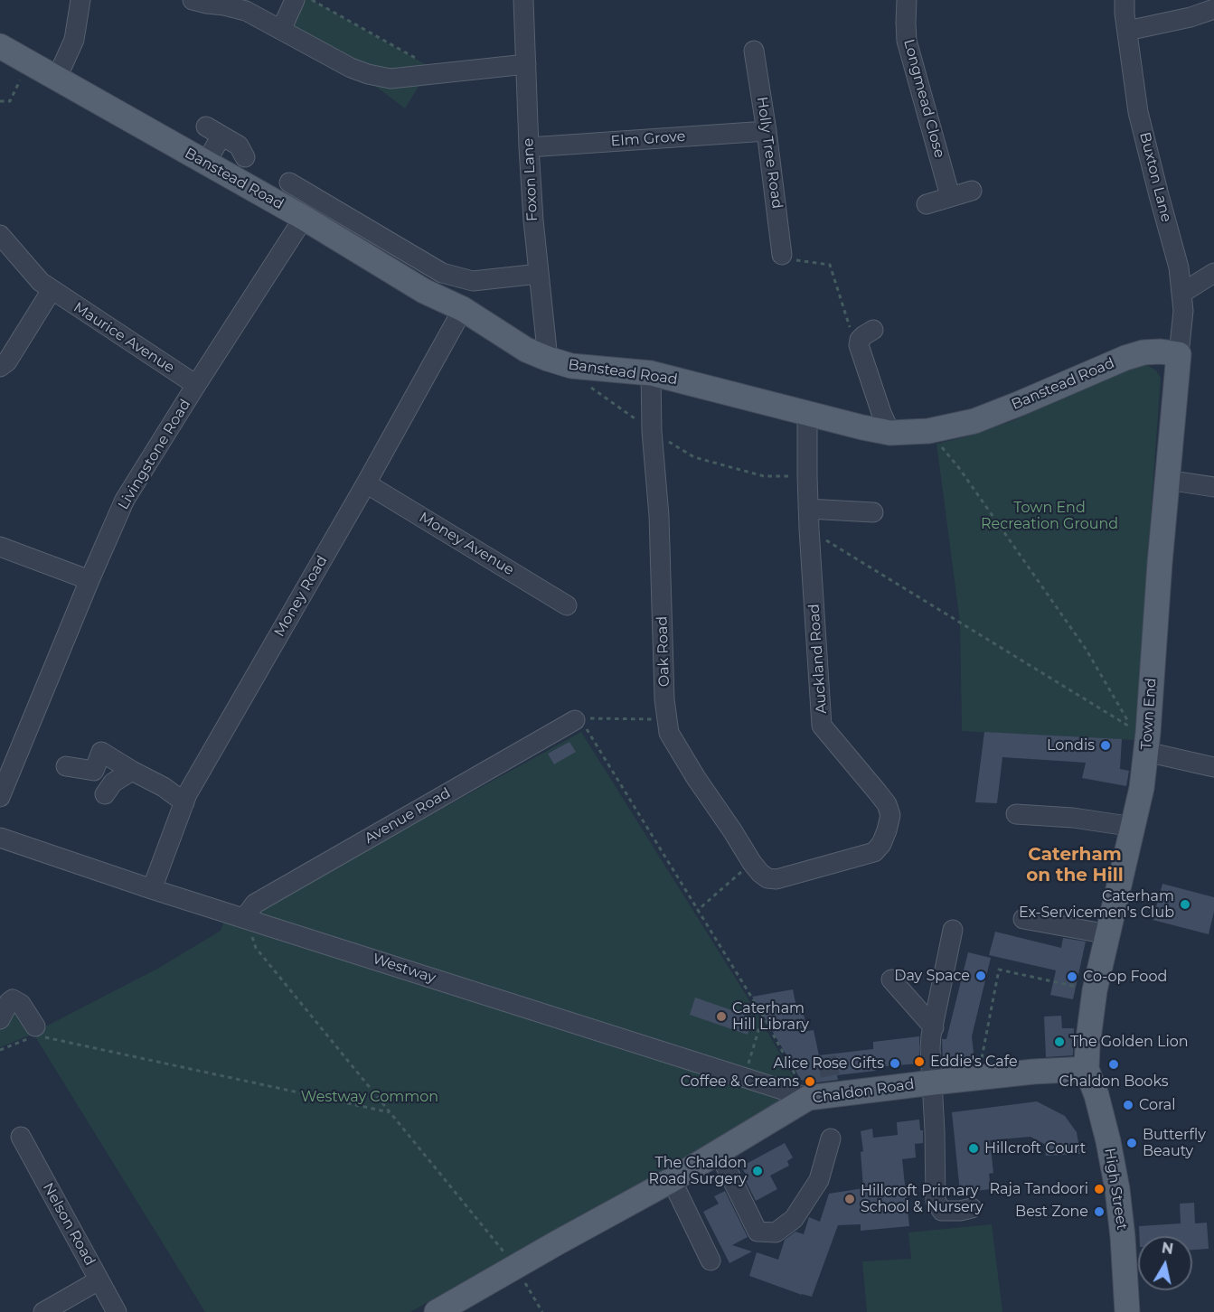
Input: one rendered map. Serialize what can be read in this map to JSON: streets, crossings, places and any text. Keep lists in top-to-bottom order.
{
  "streets": {
    "main road": [
      "Banstead Road",
      "Town End",
      "Chaldon Road",
      "High Street"
    ],
    "street": [
      "Longmead Close",
      "Elm Grove",
      "Holly Tree Road",
      "Buxton Lane",
      "Foxon Lane",
      "Maurice Avenue",
      "Livingstone Road",
      "Money Avenue",
      "Money Road",
      "Oak Road",
      "Auckland Road",
      "Avenue Road",
      "Westway",
      "Nelson Road"
    ]
  },
  "crossings": [
    ["Elm Grove", "Holly Tree Road"],
    ["Elm Grove", "Foxon Lane"],
    ["Buxton Lane", "Banstead Road"],
    ["Buxton Lane", "Town End"],
    ["Banstead Road", "Foxon Lane"],
    ["Banstead Road", "Livingstone Road"],
    ["Banstead Road", "Money Road"],
    ["Banstead Road", "Oak Road"],
    ["Banstead Road", "Auckland Road"],
    ["Banstead Road", "Town End"],
    ["Maurice Avenue", "Livingstone Road"],
    ["Money Avenue", "Money Road"],
    ["Money Road", "Westway"],
    ["Oak Road", "Auckland Road"],
    ["Town End", "Chaldon Road"],
    ["Town End", "High Street"],
    ["Avenue Road", "Westway"],
    ["Westway", "Chaldon Road"],
    ["Chaldon Road", "High Street"]
  ],
  "districts": ["Caterham on the Hill"],
  "parks": ["Town End Recreation Ground", "Westway Common"],
  "places": [
    "Londis",
    "Caterham Ex-Servicemen's Club",
    "Day Space",
    "Co-op Food",
    "Caterham Hill Library",
    "The Golden Lion",
    "Eddie's Cafe",
    "Alice Rose Gifts",
    "Chaldon Books",
    "Coffee & Creams",
    "Coral",
    "Butterfly Beauty",
    "Hillcroft Court",
    "The Chaldon Road Surgery",
    "Raja Tandoori",
    "Hillcroft Primary School & Nursery",
    "Best Zone"
  ],
  "north": "top"
}
